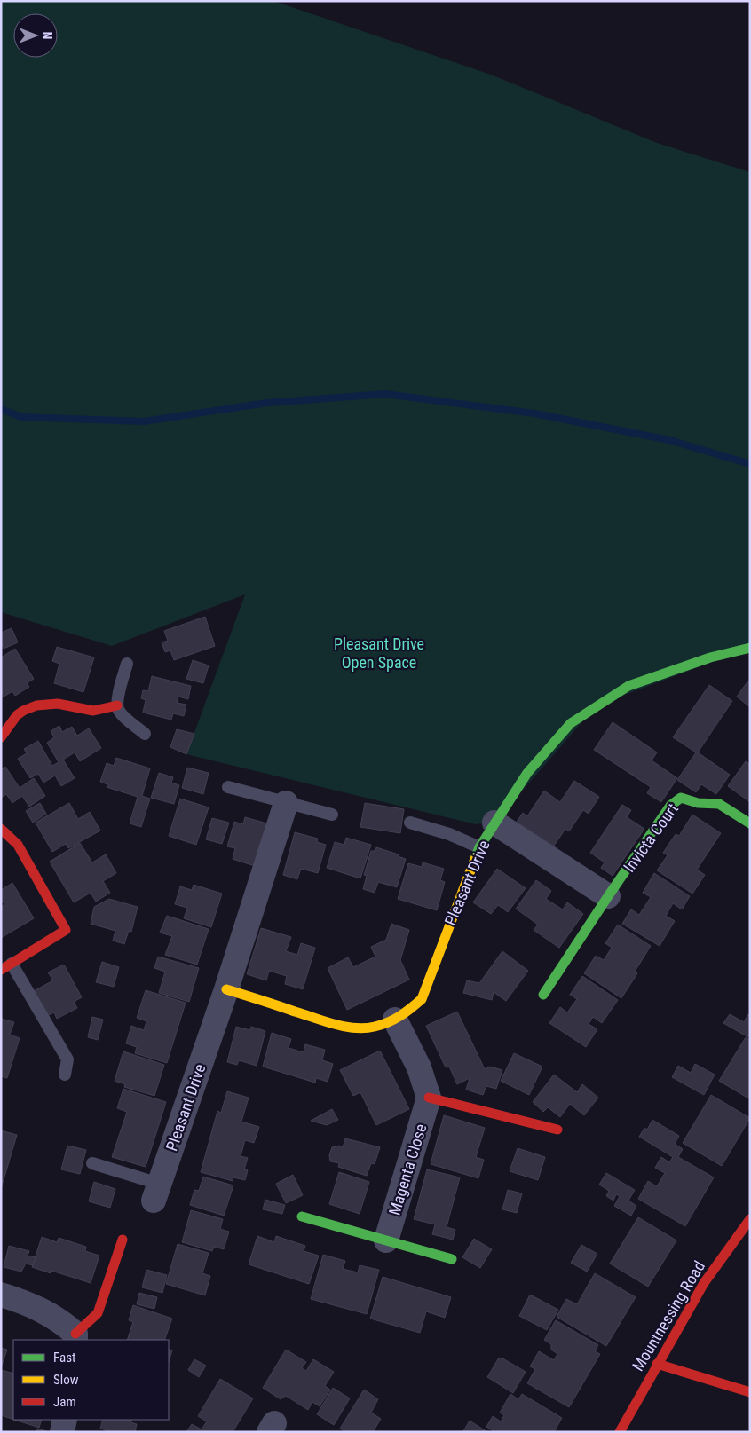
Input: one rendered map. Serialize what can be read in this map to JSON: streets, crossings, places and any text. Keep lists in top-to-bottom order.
{
  "streets": {
    "street": [
      "Invicta Court",
      "Pleasant Drive",
      "Magenta Close",
      "Mountnessing Road"
    ]
  },
  "parks": ["Pleasant Drive Open Space"],
  "legend": ["Fast", "Slow", "Jam"],
  "north": "right"
}
